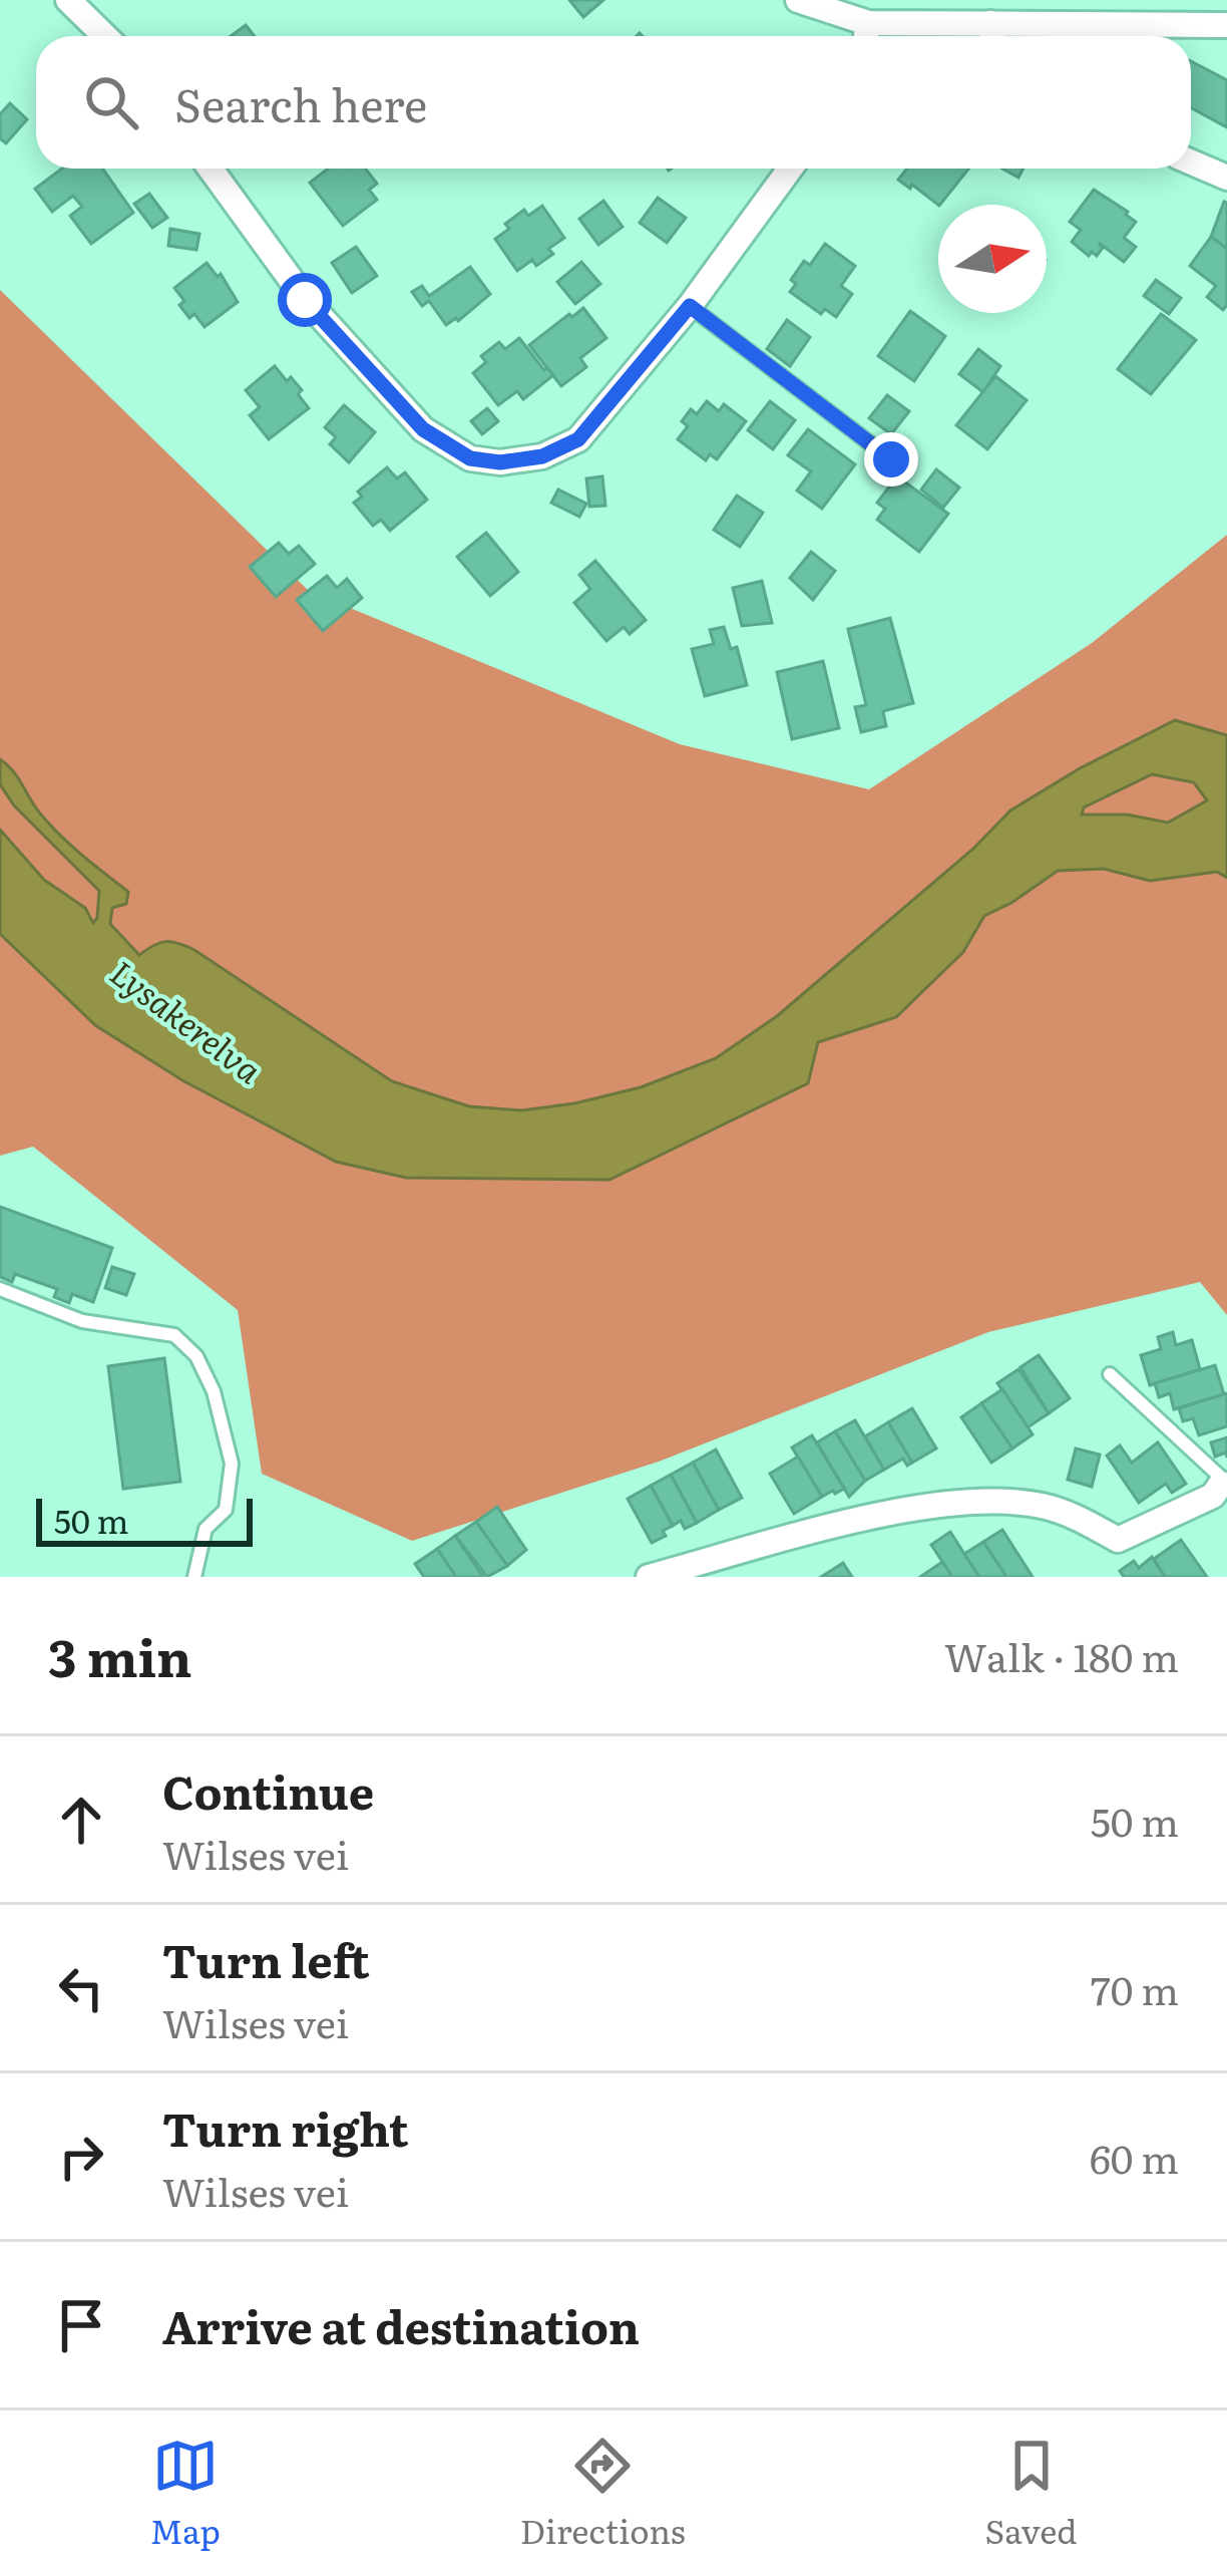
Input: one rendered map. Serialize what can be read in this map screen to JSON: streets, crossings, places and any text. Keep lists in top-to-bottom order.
{
  "water": ["Lysakerelva"],
  "scale_bar": "50 m",
  "north": "right",
  "page": {
    "search": "Search here",
    "scale": "50 m",
    "heading": ["3 min", "Walk · 180 m"],
    "list": [
      ["Continue", "Wilses vei", "50 m"],
      ["Turn left", "Wilses vei", "70 m"],
      ["Turn right", "Wilses vei", "60 m"],
      "Arrive at destination"
    ],
    "nav": ["Map", "Directions", "Saved"]
  }
}
